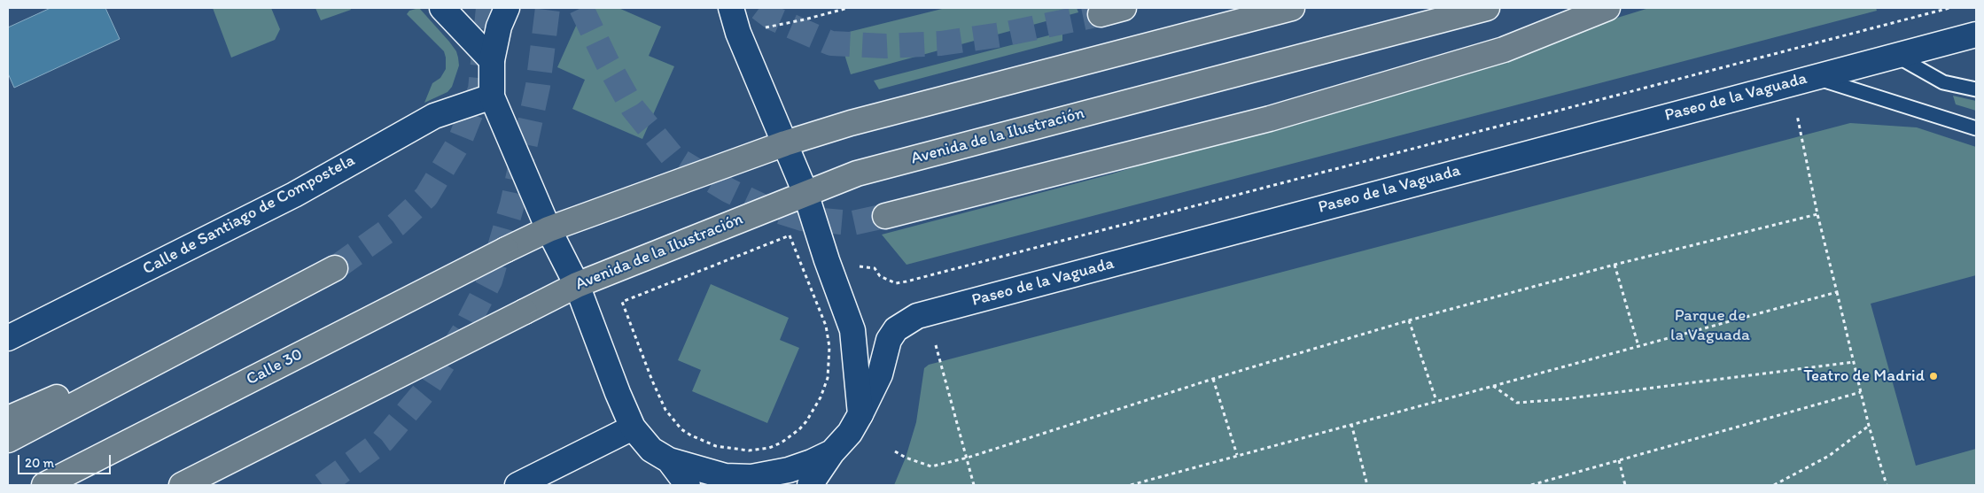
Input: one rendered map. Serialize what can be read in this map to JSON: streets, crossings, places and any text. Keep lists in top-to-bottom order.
{
  "streets": {
    "highway": ["Avenida de la Ilustración", "Calle 30"],
    "street": ["Paseo de la Vaguada", "Calle de Santiago de Compostela"]
  },
  "parks": ["Parque de la Vaguada"],
  "places": ["Teatro de Madrid"],
  "scale_bar": "20 m"
}
